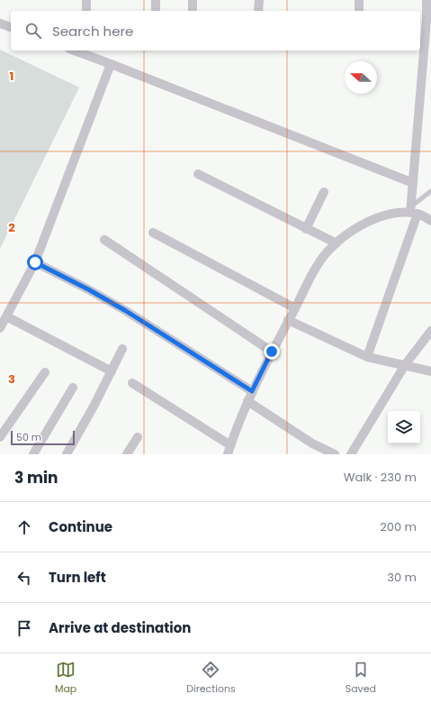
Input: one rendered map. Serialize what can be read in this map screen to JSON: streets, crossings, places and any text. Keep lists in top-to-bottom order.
{
  "scale_bar": "50 m",
  "north": "left",
  "page": {
    "search": "Search here",
    "scale": "50 m",
    "heading": ["3 min", "Walk · 230 m"],
    "list": [
      ["Continue", "200 m"],
      ["Turn left", "30 m"],
      "Arrive at destination"
    ],
    "nav": ["Map", "Directions", "Saved"]
  },
  "grid": {
    "rows": ["1", "2", "3"]
  }
}
